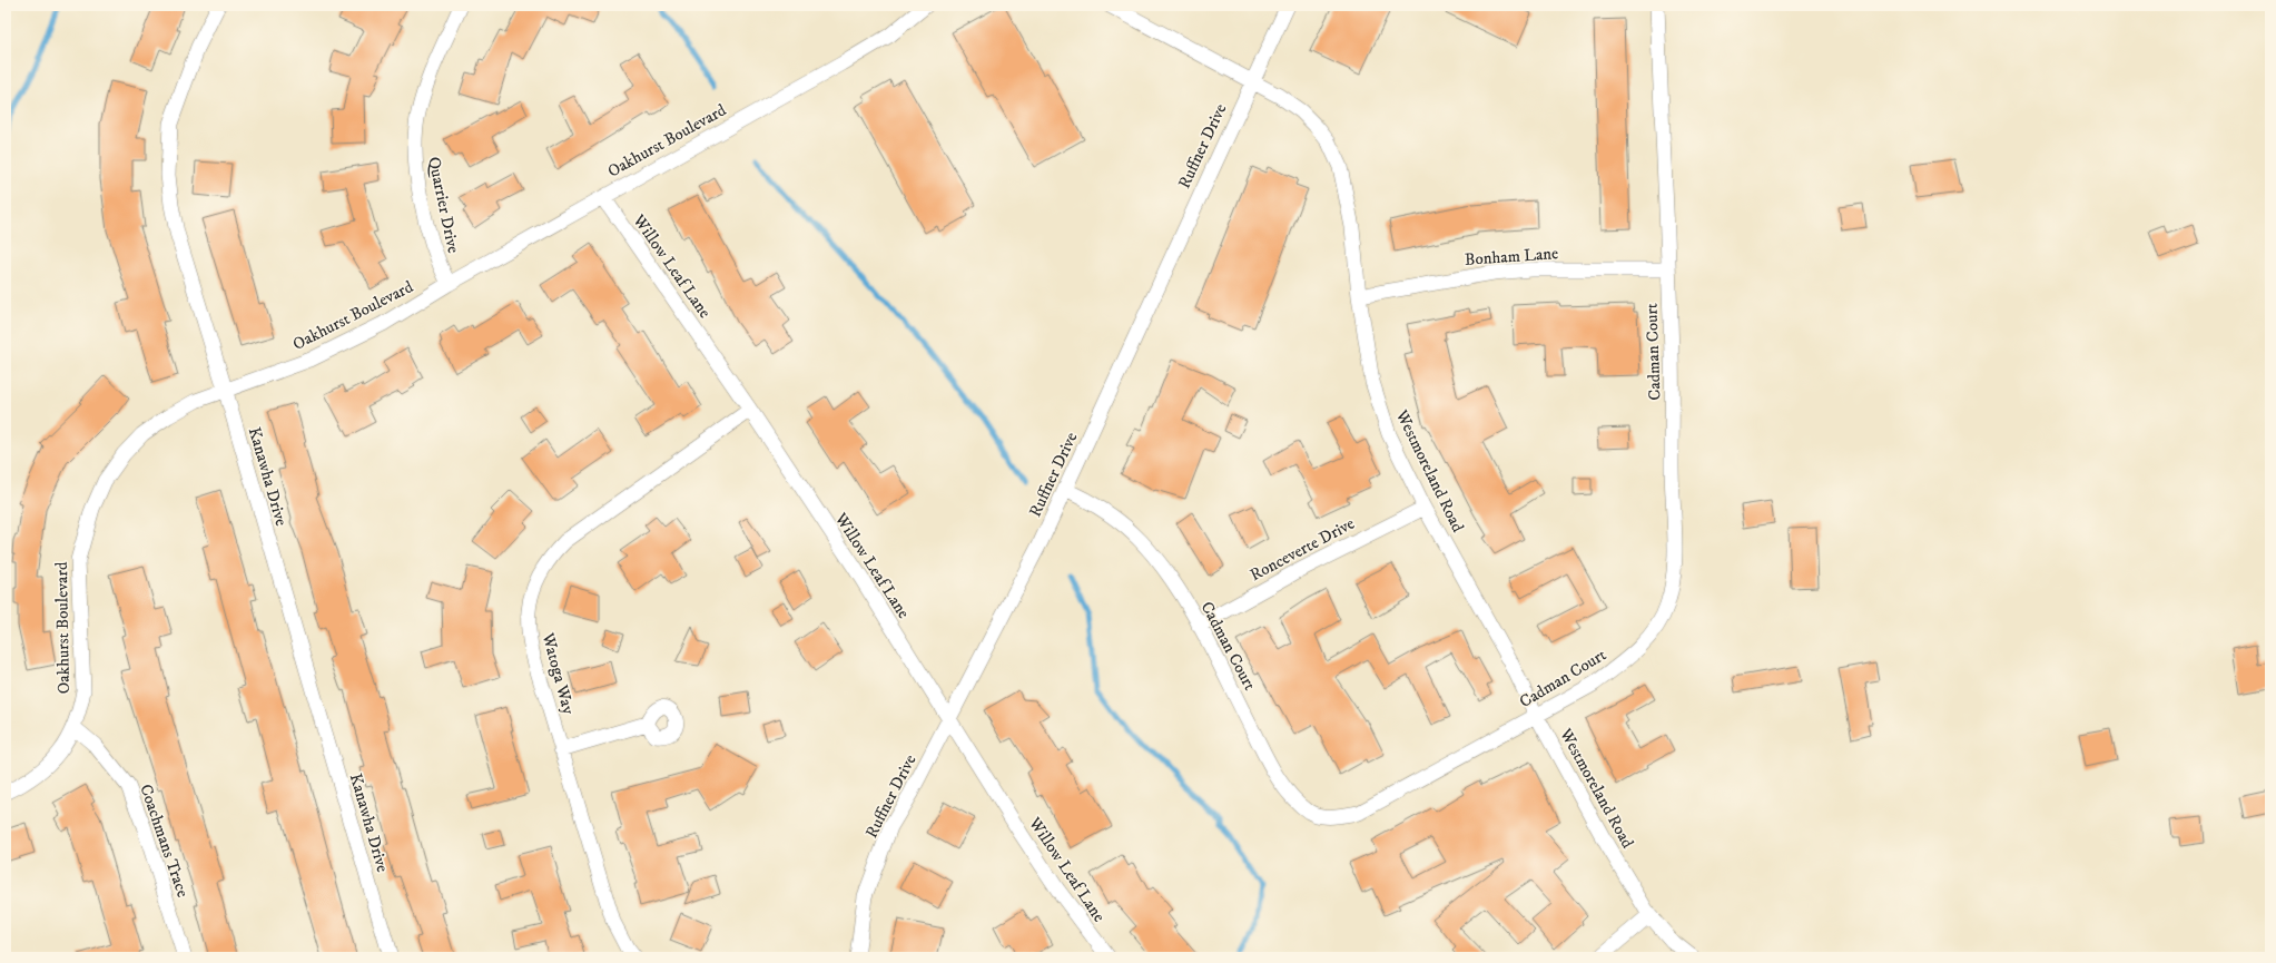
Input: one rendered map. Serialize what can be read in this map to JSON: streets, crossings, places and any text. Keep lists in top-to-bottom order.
{
  "streets": {
    "street": [
      "Oakhurst Boulevard",
      "Ruffner Drive",
      "Quarrier Drive",
      "Bonham Lane",
      "Willow Leaf Lane",
      "Cadman Court",
      "Westmoreland Road",
      "Kanawha Drive",
      "Ronceverte Drive",
      "Watoga Way",
      "Coachmans Trace"
    ]
  },
  "crossings": [
    ["Oakhurst Boulevard", "Quarrier Drive"],
    ["Oakhurst Boulevard", "Willow Leaf Lane"],
    ["Oakhurst Boulevard", "Kanawha Drive"],
    ["Oakhurst Boulevard", "Coachmans Trace"],
    ["Ruffner Drive", "Willow Leaf Lane"],
    ["Ruffner Drive", "Cadman Court"],
    ["Ruffner Drive", "Westmoreland Road"],
    ["Bonham Lane", "Cadman Court"],
    ["Bonham Lane", "Westmoreland Road"],
    ["Willow Leaf Lane", "Watoga Way"],
    ["Cadman Court", "Westmoreland Road"],
    ["Cadman Court", "Ronceverte Drive"],
    ["Westmoreland Road", "Ronceverte Drive"]
  ]
}
